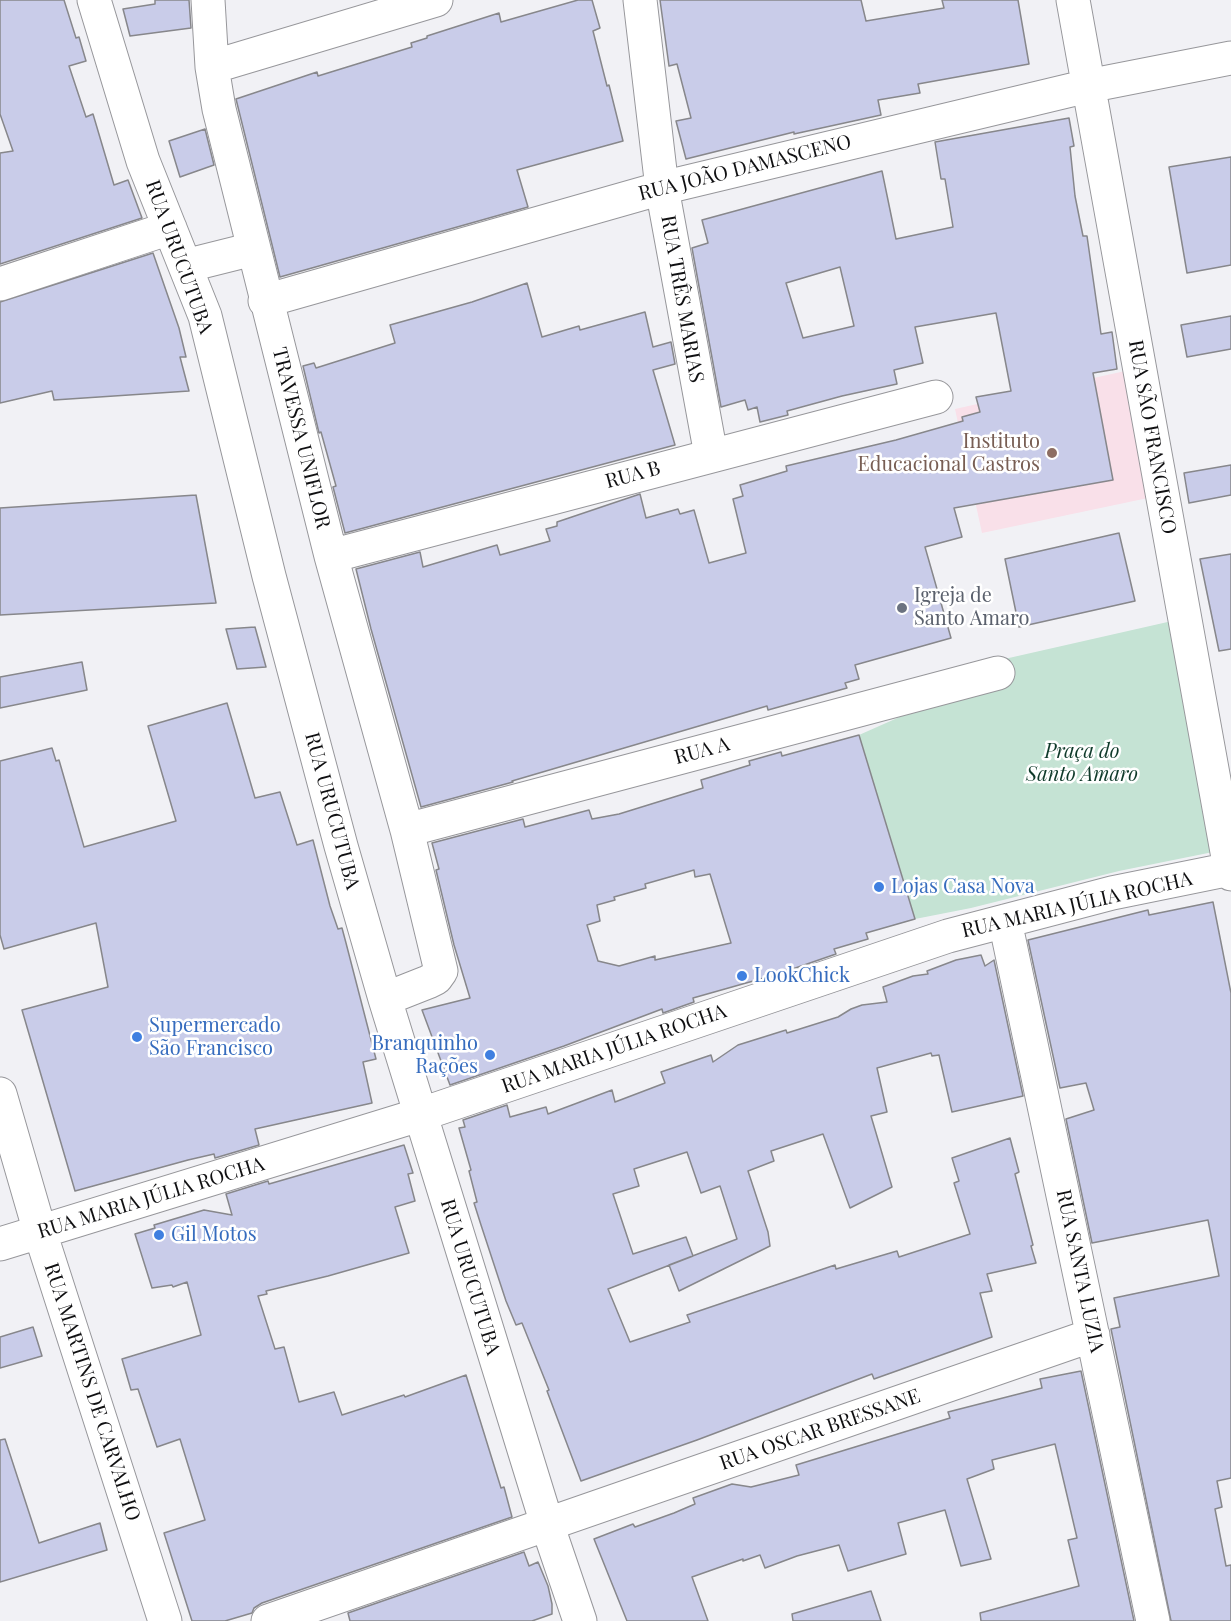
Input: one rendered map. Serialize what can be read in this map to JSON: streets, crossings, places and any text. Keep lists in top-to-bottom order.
{
  "streets": {
    "street": [
      "RUA JOÃO DAMASCENO",
      "RUA URUCUTUBA",
      "RUA TRÊS MARIAS",
      "RUA SÃO FRANCISCO",
      "TRAVESSA UNIFLOR",
      "RUA B",
      "RUA A",
      "RUA MARIA JÚLIA ROCHA",
      "RUA SANTA LUZIA",
      "RUA MARTINS DE CARVALHO",
      "RUA OSCAR BRESSANE"
    ]
  },
  "crossings": [
    ["RUA JOÃO DAMASCENO", "RUA TRÊS MARIAS"],
    ["RUA JOÃO DAMASCENO", "RUA SÃO FRANCISCO"],
    ["RUA JOÃO DAMASCENO", "TRAVESSA UNIFLOR"],
    ["RUA URUCUTUBA", "TRAVESSA UNIFLOR"],
    ["RUA URUCUTUBA", "RUA MARIA JÚLIA ROCHA"],
    ["RUA URUCUTUBA", "RUA OSCAR BRESSANE"],
    ["RUA TRÊS MARIAS", "RUA B"],
    ["RUA SÃO FRANCISCO", "RUA MARIA JÚLIA ROCHA"],
    ["TRAVESSA UNIFLOR", "RUA B"],
    ["TRAVESSA UNIFLOR", "RUA A"],
    ["RUA MARIA JÚLIA ROCHA", "RUA SANTA LUZIA"],
    ["RUA MARIA JÚLIA ROCHA", "RUA MARTINS DE CARVALHO"],
    ["RUA SANTA LUZIA", "RUA OSCAR BRESSANE"]
  ],
  "parks": ["Praça do Santo Amaro"],
  "places": [
    "Instituto Educacional Castros",
    "Igreja de Santo Amaro",
    "Lojas Casa Nova",
    "LookChick",
    "Supermercado São Francisco",
    "Branquinho Rações",
    "Gil Motos"
  ]
}
